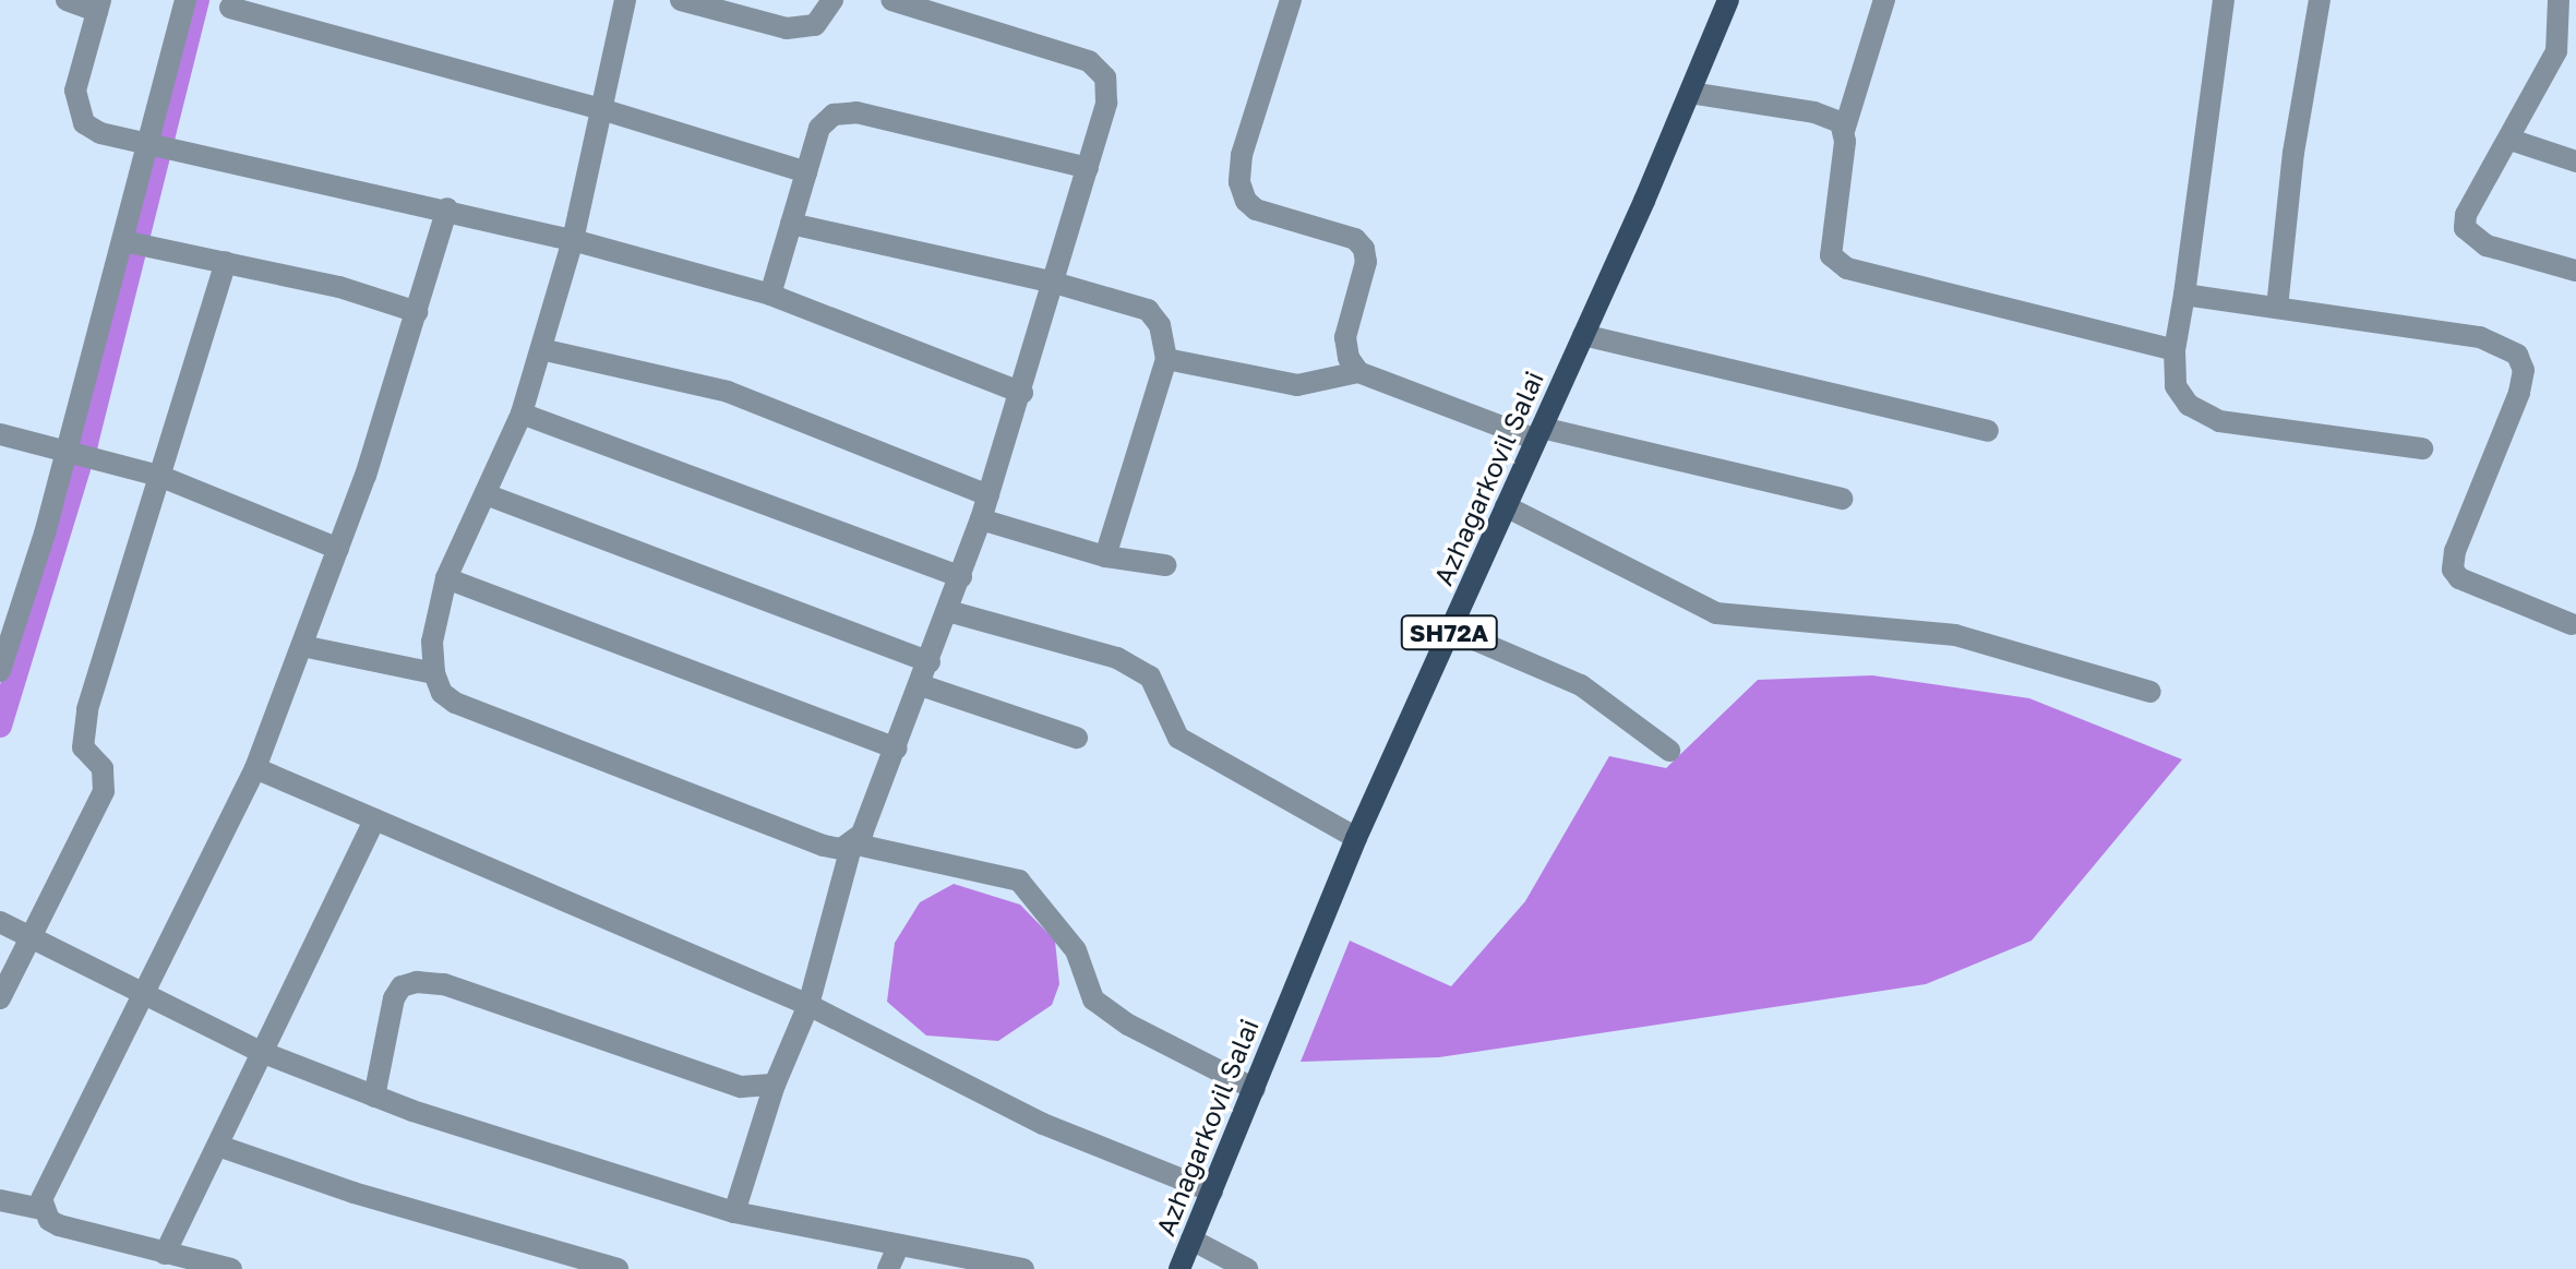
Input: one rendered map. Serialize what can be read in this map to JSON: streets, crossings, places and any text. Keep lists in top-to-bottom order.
{
  "streets": {
    "main road": ["Azhagarkovil Salai", "SH72A"]
  }
}
